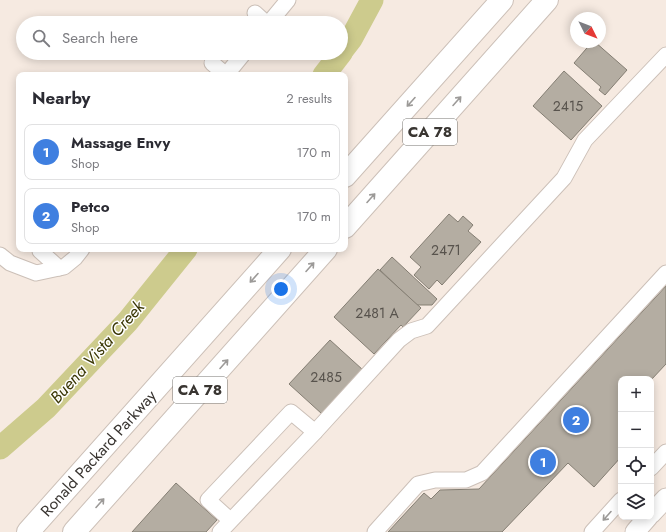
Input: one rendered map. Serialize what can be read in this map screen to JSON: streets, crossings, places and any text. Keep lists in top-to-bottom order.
{
  "streets": {
    "highway": ["CA 78", "Ronald Packard Parkway"]
  },
  "water": ["Buena Vista Creek"],
  "house_numbers": [
    "2415",
    "2471",
    "2481 A",
    "2485"
  ],
  "north": "bottom right",
  "page": {
    "search": "Search here",
    "heading": ["Nearby", "2 results"],
    "list": [
      {
        "mark": "1",
        "name": "Massage Envy",
        "note": "Shop",
        "value": "170 m"
      },
      {
        "mark": "2",
        "name": "Petco",
        "note": "Shop",
        "value": "170 m"
      }
    ],
    "map_buttons": ["+", "−"],
    "pins": ["2", "1"]
  }
}
